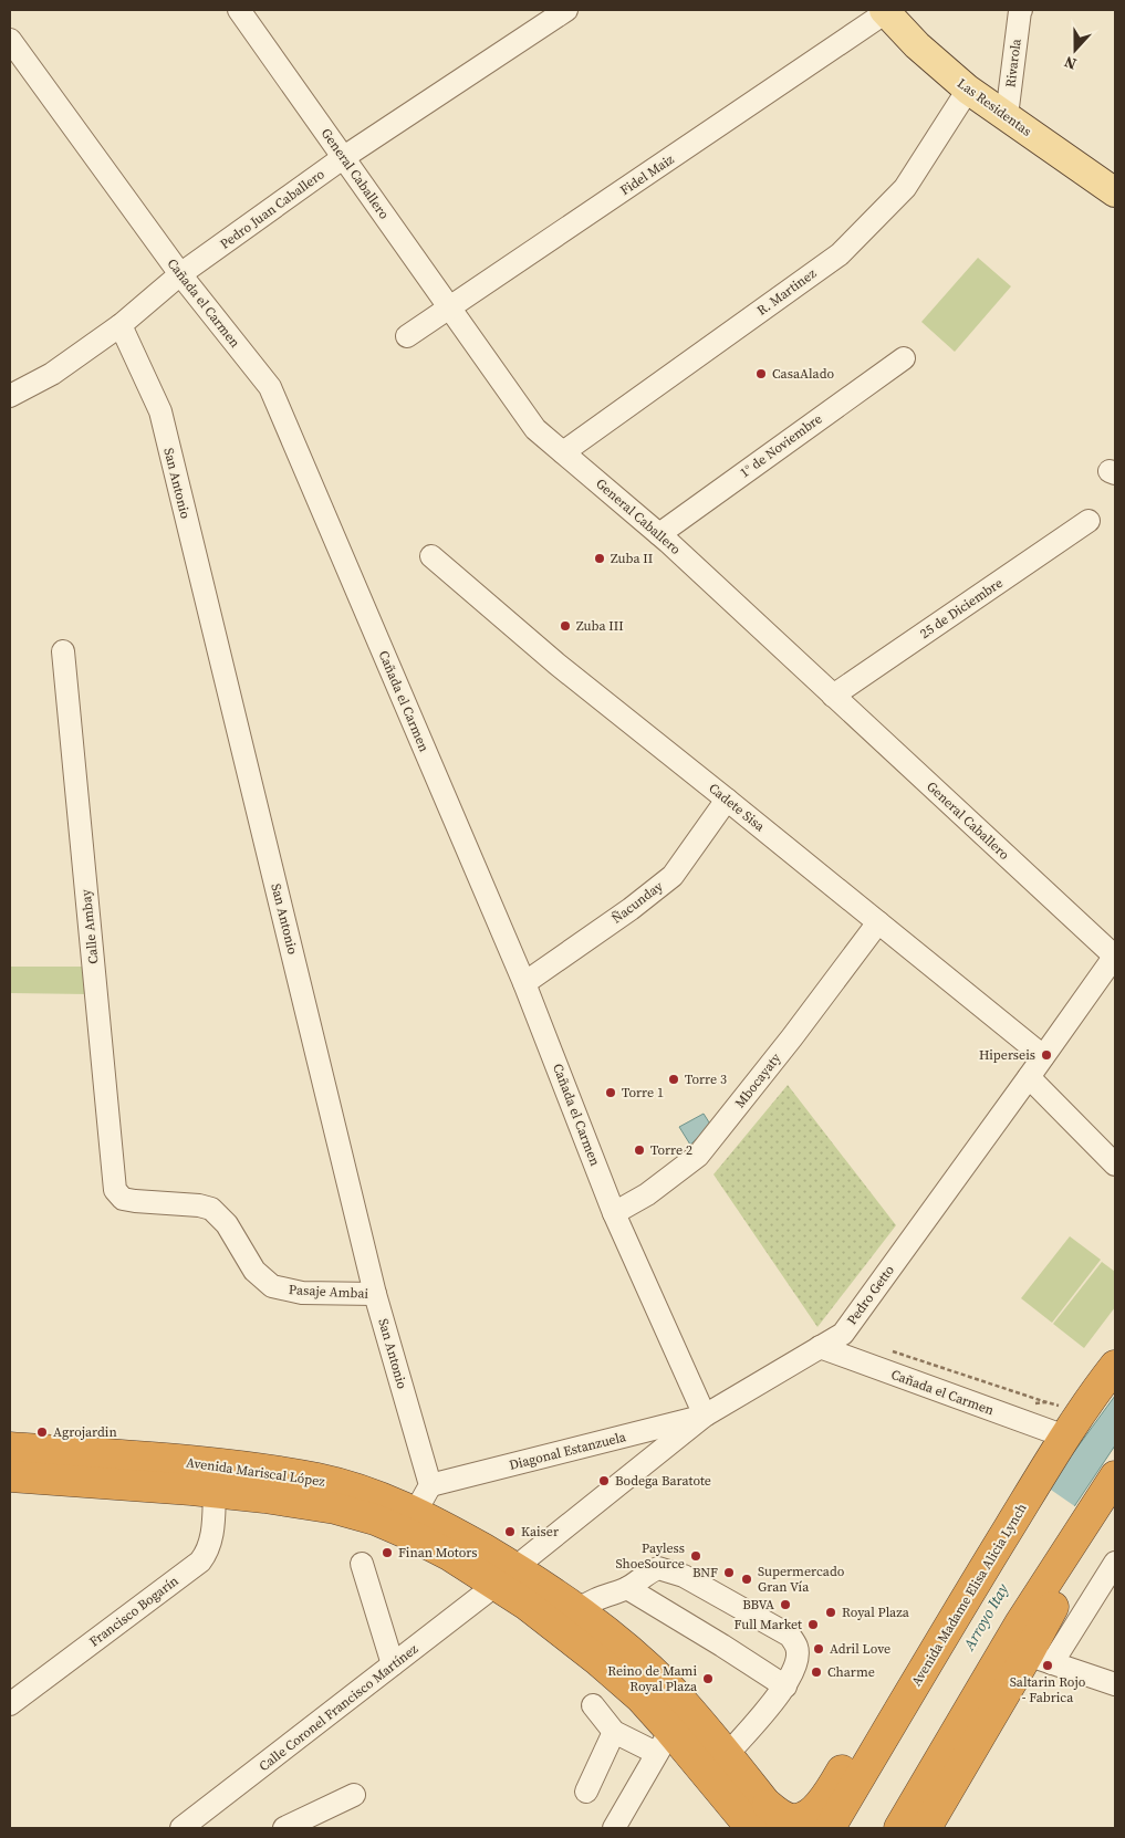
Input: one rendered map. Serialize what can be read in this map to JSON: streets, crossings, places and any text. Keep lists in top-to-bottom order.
{
  "streets": {
    "highway": ["Avenida Mariscal López", "Avenida Madame Elisa Alicia Lynch"],
    "main road": ["Las Residentas"],
    "street": [
      "Rivarola",
      "General Caballero",
      "Fidel Maiz",
      "Pedro Juan Caballero",
      "R. Martinez",
      "Cañada el Carmen",
      "1° de Noviembre",
      "San Antonio",
      "25 de Diciembre",
      "Cadete Sisa",
      "Ñacunday",
      "Calle Ambay",
      "Mbocayaty",
      "Pasaje Ambai",
      "Pedro Getto",
      "Diagonal Estanzuela",
      "Francisco Bogarín",
      "Calle Coronel Francisco Martínez"
    ]
  },
  "crossings": [
    ["Rivarola", "Las Residentas"],
    ["Las Residentas", "Fidel Maiz"],
    ["Las Residentas", "R. Martinez"],
    ["General Caballero", "Fidel Maiz"],
    ["General Caballero", "Pedro Juan Caballero"],
    ["General Caballero", "R. Martinez"],
    ["General Caballero", "1° de Noviembre"],
    ["General Caballero", "25 de Diciembre"],
    ["General Caballero", "Pedro Getto"],
    ["Pedro Juan Caballero", "Cañada el Carmen"],
    ["Pedro Juan Caballero", "San Antonio"],
    ["Cañada el Carmen", "Ñacunday"],
    ["Cañada el Carmen", "Mbocayaty"],
    ["Cañada el Carmen", "Pedro Getto"],
    ["Cañada el Carmen", "Diagonal Estanzuela"],
    ["Cañada el Carmen", "Avenida Madame Elisa Alicia Lynch"],
    ["San Antonio", "Pasaje Ambai"],
    ["San Antonio", "Diagonal Estanzuela"],
    ["Cadete Sisa", "Ñacunday"],
    ["Cadete Sisa", "Mbocayaty"],
    ["Cadete Sisa", "Pedro Getto"],
    ["Calle Ambay", "Pasaje Ambai"],
    ["Pedro Getto", "Diagonal Estanzuela"],
    ["Pedro Getto", "Avenida Mariscal López"],
    ["Pedro Getto", "Calle Coronel Francisco Martínez"],
    ["Avenida Mariscal López", "Francisco Bogarín"],
    ["Avenida Mariscal López", "Calle Coronel Francisco Martínez"]
  ],
  "water": ["Arroyo Itay"],
  "places": [
    "CasaAlado",
    "Zuba II",
    "Zuba III",
    "Hiperseis",
    "Torre 3",
    "Torre 1",
    "Torre 2",
    "Agrojardin",
    "Bodega Baratote",
    "Kaiser",
    "Finan Motors",
    "Payless ShoeSource",
    "BNF",
    "Supermercado Gran Vía",
    "BBVA",
    "Royal Plaza",
    "Full Market",
    "Adril Love",
    "Saltarin Rojo - Fabrica",
    "Charme",
    "Reino de Mami Royal Plaza"
  ],
  "north": "bottom"
}
